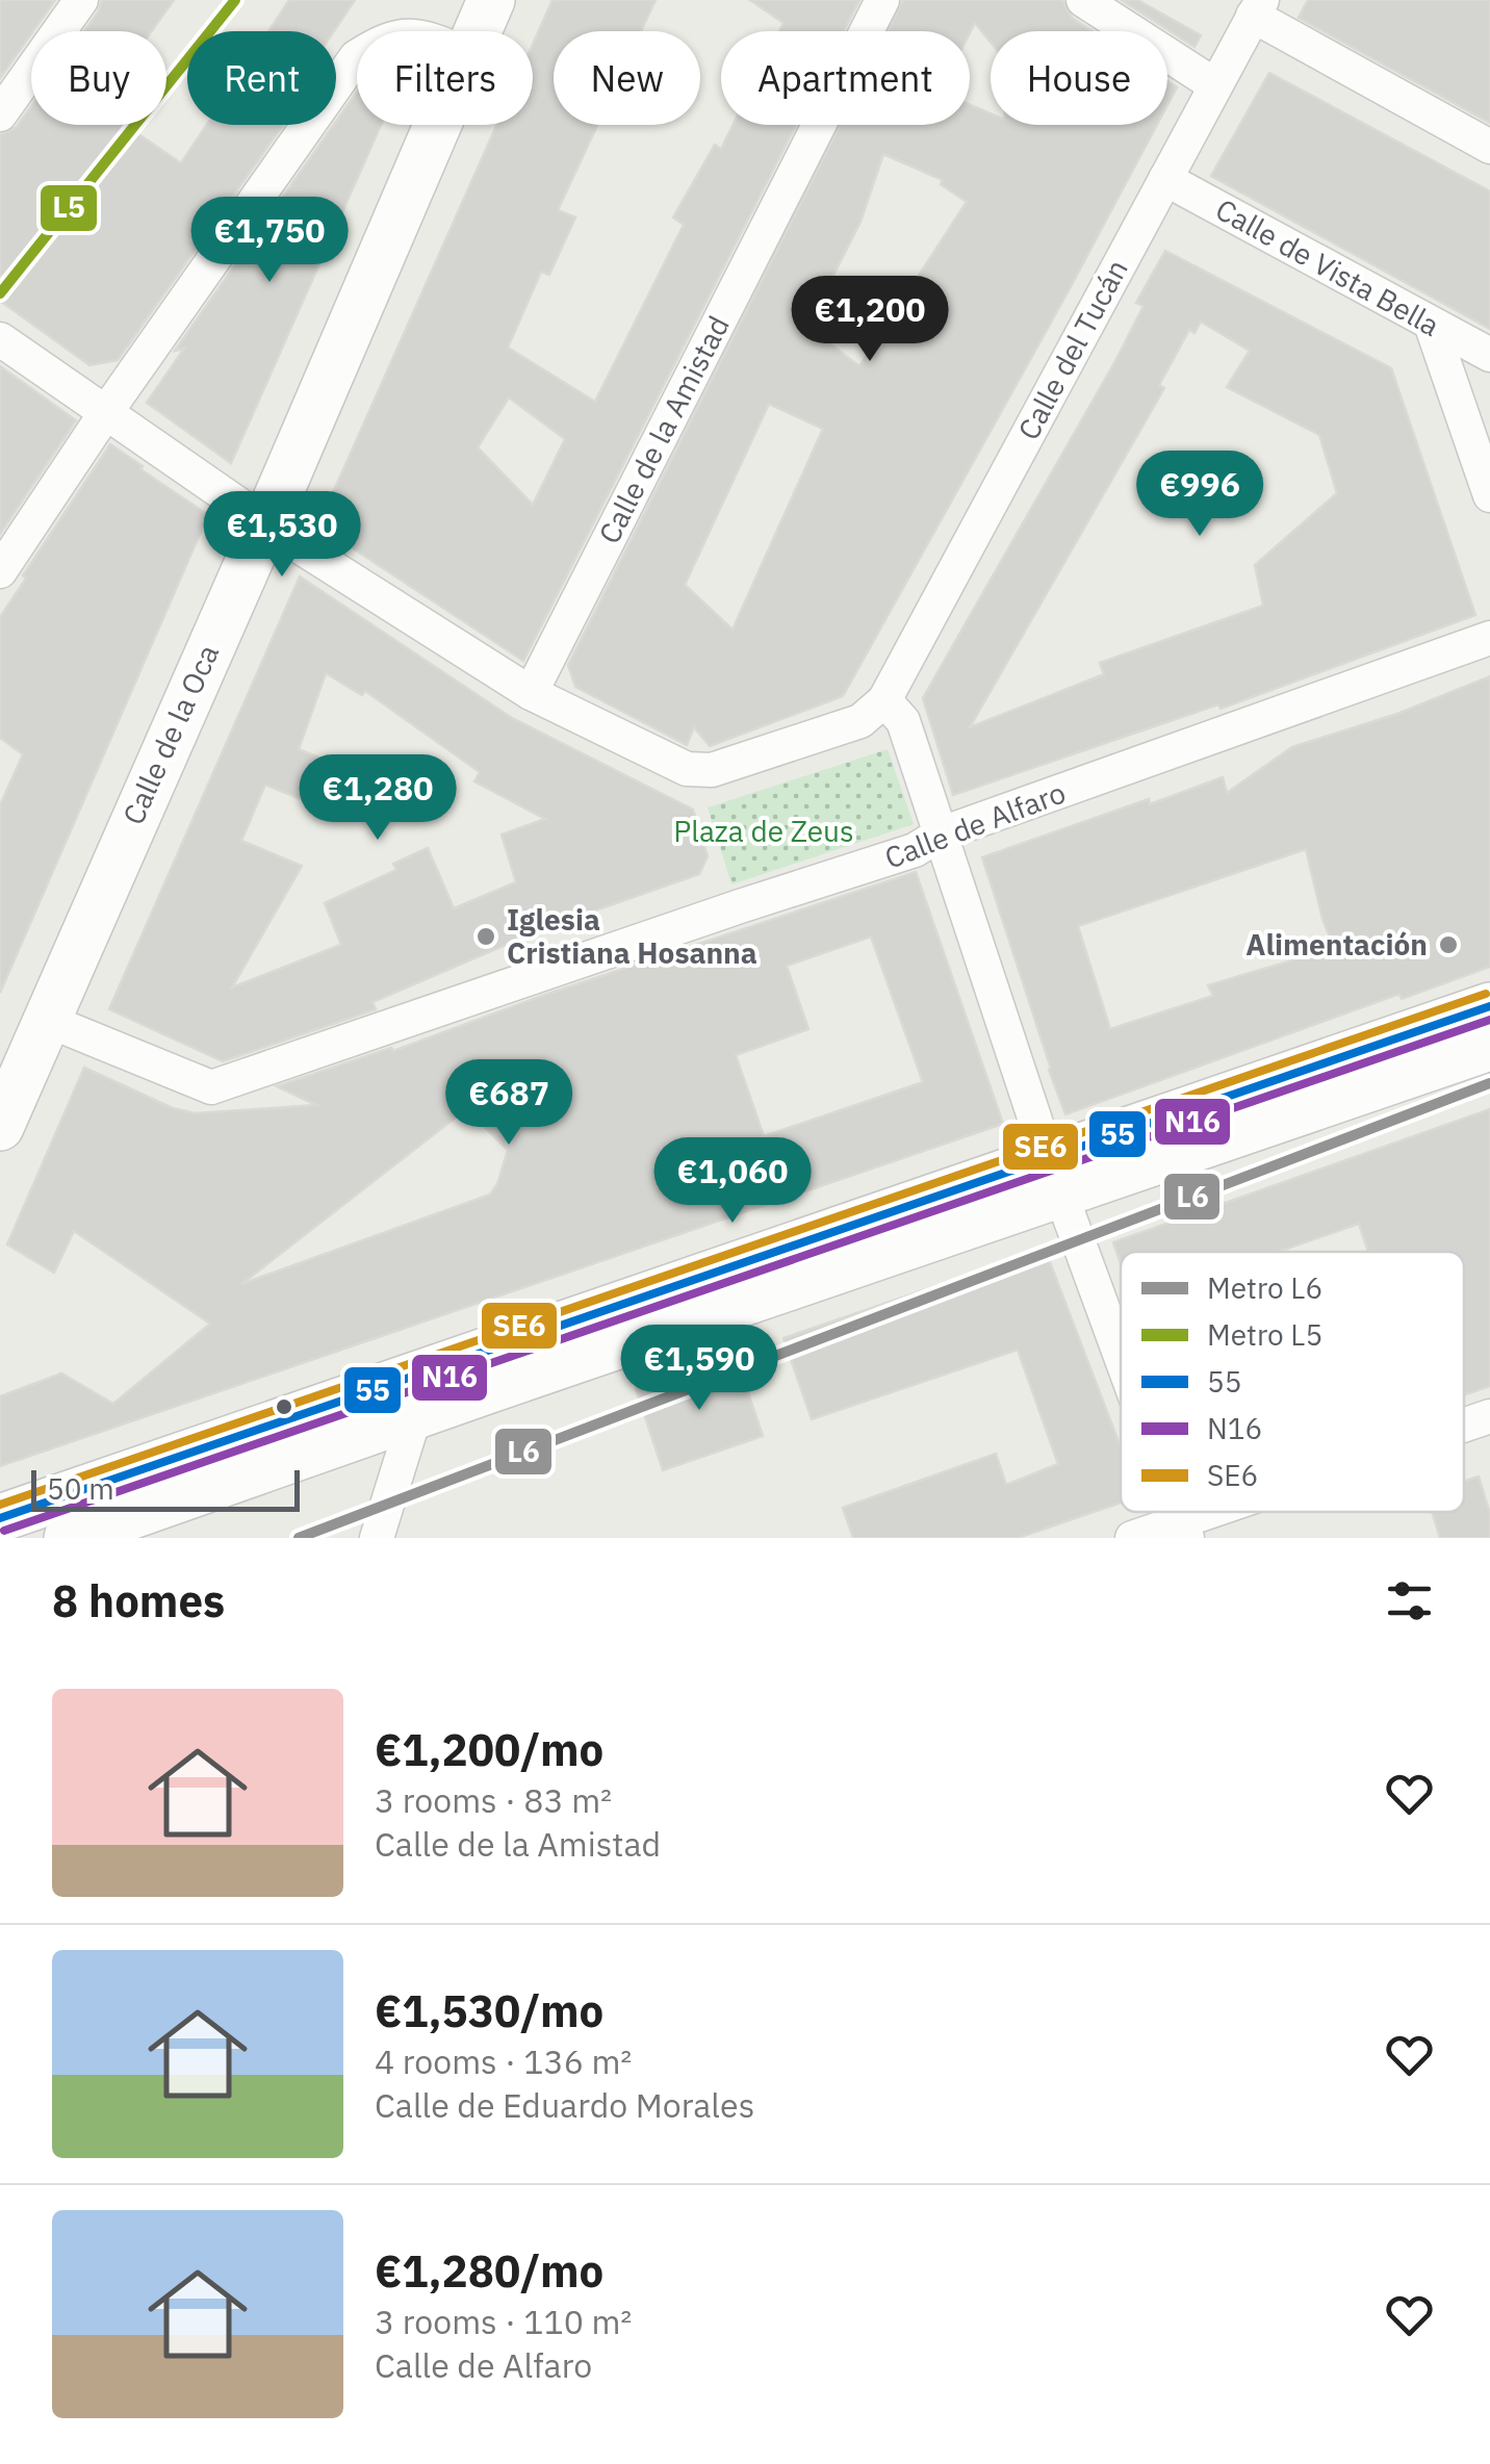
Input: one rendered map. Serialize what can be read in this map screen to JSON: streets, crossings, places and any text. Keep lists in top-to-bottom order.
{
  "streets": {
    "main road": ["Calle de la Oca"],
    "street": [
      "Calle de Vista Bella",
      "Calle del Tucán",
      "Calle de la Amistad",
      "Calle de Alfaro"
    ]
  },
  "crossings": [
    ["Calle de Vista Bella", "Calle del Tucán"],
    ["Calle de la Oca", "Calle de Alfaro"]
  ],
  "parks": ["Plaza de Zeus"],
  "places": ["Iglesia Cristiana Hosanna", "Alimentación"],
  "lines": [
    "metro line L5",
    "transit line SE6",
    "transit line 55",
    "transit line N16",
    "metro line L6"
  ],
  "legend": [
    "Metro L6",
    "Metro L5",
    "55",
    "N16",
    "SE6"
  ],
  "scale_bar": "50 m",
  "page": {
    "chip": [
      "Buy",
      "Rent",
      "Filters",
      "New",
      "Apartment",
      "House"
    ],
    "price": [
      "€1,750",
      "€1,200",
      "€996",
      "€1,530",
      "€1,280",
      "€687",
      "€1,060",
      "€1,590"
    ],
    "scale": "50 m",
    "heading": "8 homes",
    "list": [
      {
        "name": "€1,200/mo",
        "note": "3 rooms · 83 m² · Calle de la Amistad"
      },
      {
        "name": "€1,530/mo",
        "note": "4 rooms · 136 m² · Calle de Eduardo Morales"
      },
      {
        "name": "€1,280/mo",
        "note": "3 rooms · 110 m² · Calle de Alfaro"
      }
    ]
  }
}
